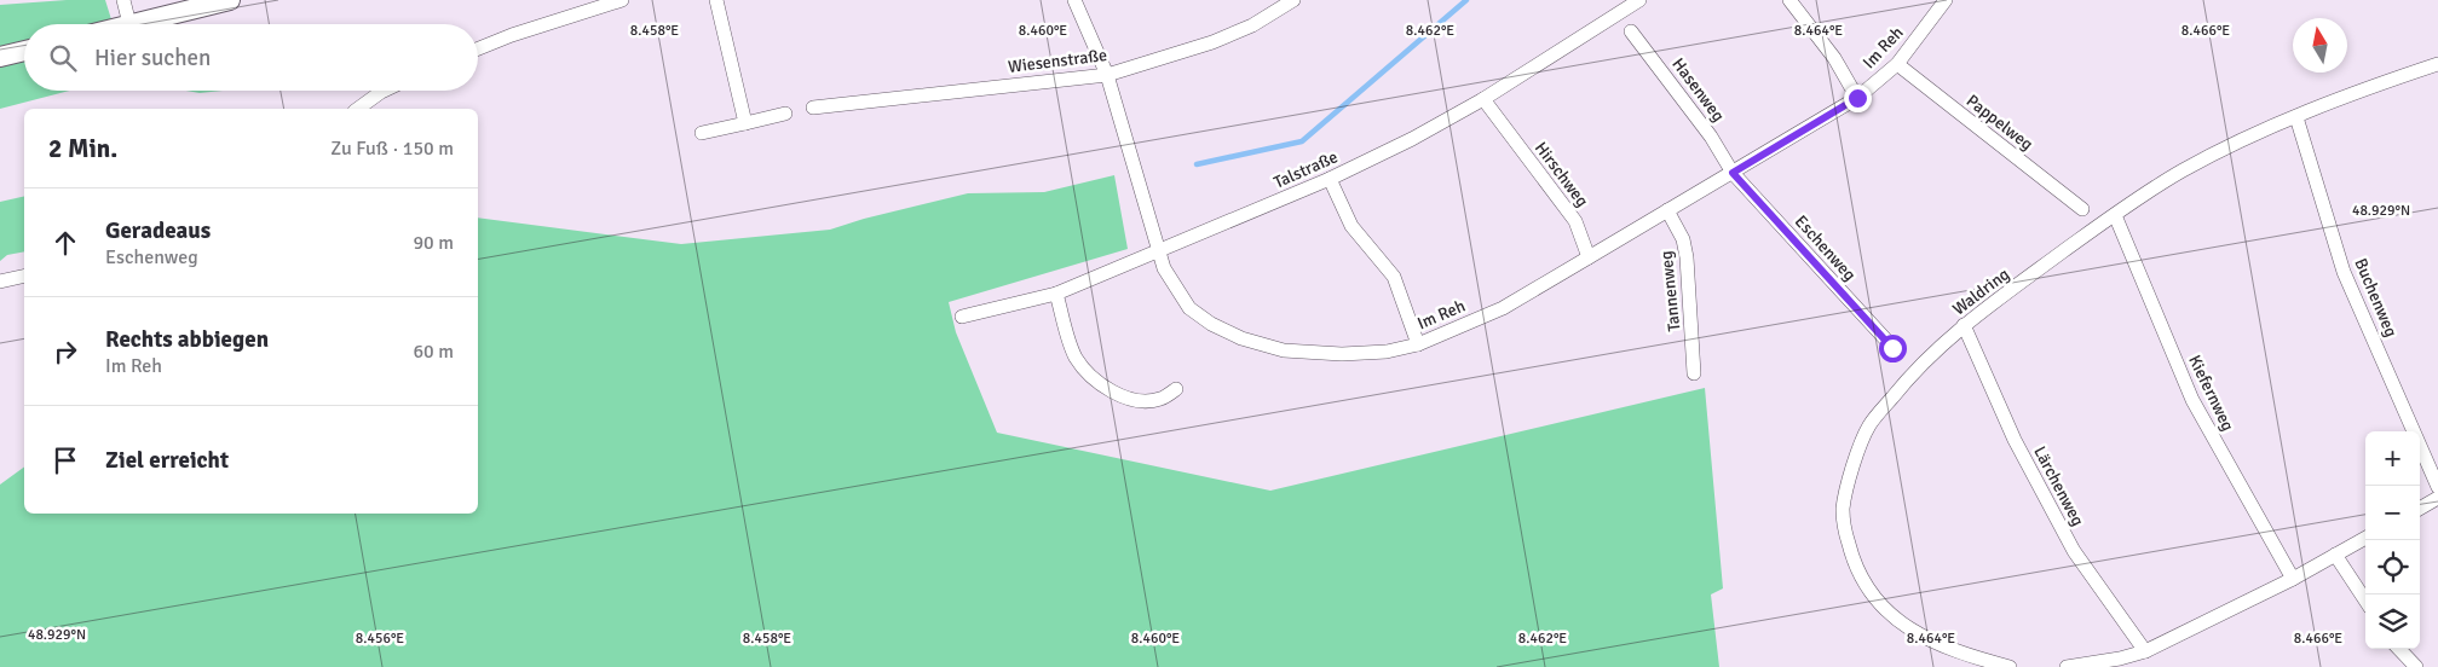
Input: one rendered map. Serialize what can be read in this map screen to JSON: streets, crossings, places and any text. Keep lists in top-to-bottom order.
{
  "streets": {
    "street": [
      "Im Reh",
      "Wiesenstraße",
      "Hasenweg",
      "Pappelweg",
      "Talstraße",
      "Hirschweg",
      "Eschenweg",
      "Tannenweg",
      "Waldring",
      "Buchenweg",
      "Kiefernweg",
      "Lärchenweg"
    ]
  },
  "crossings": [
    ["Im Reh", "Wiesenstraße"],
    ["Im Reh", "Hasenweg"],
    ["Im Reh", "Pappelweg"],
    ["Im Reh", "Talstraße"],
    ["Im Reh", "Hirschweg"],
    ["Im Reh", "Eschenweg"],
    ["Im Reh", "Tannenweg"],
    ["Hasenweg", "Eschenweg"],
    ["Talstraße", "Hirschweg"],
    ["Waldring", "Buchenweg"],
    ["Waldring", "Kiefernweg"],
    ["Waldring", "Lärchenweg"]
  ],
  "north": "top",
  "page": {
    "search": "Hier suchen",
    "heading": ["2 Min.", "Zu Fuß · 150 m"],
    "list": [
      ["Geradeaus", "Eschenweg", "90 m"],
      ["Rechts abbiegen", "Im Reh", "60 m"],
      "Ziel erreicht"
    ],
    "map_buttons": ["+", "−"]
  },
  "coordinates": [
    "8.458°E",
    "8.460°E",
    "8.462°E",
    "8.466°E",
    "8.464°E",
    "48.929°N",
    "8.456°E"
  ]
}
